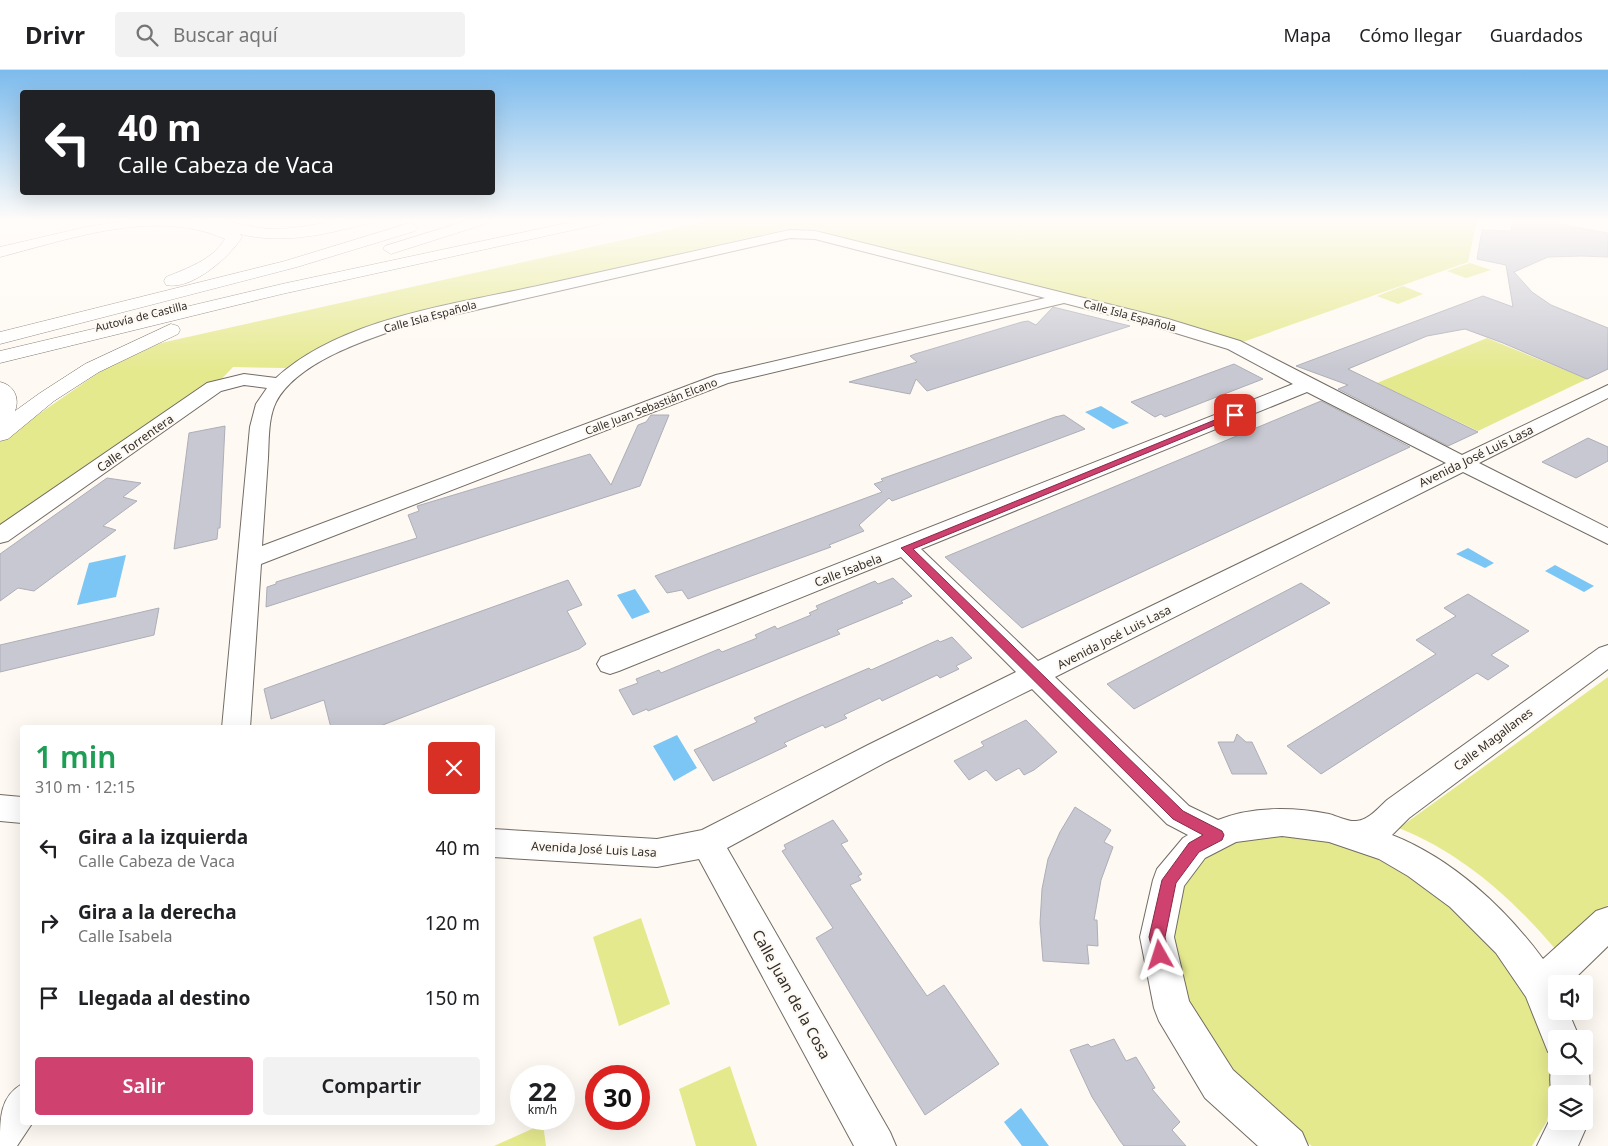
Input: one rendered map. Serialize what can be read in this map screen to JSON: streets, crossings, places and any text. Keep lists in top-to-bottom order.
{
  "streets": {
    "highway": ["Autovía de Castilla"],
    "street": [
      "Calle Isla Española",
      "Calle Juan Sebastián Elcano",
      "Calle Torrentera",
      "Avenida José Luis Lasa",
      "Calle Isabela",
      "Calle Magallanes",
      "Calle Juan de la Cosa"
    ]
  },
  "crossings": [
    ["Calle Isla Española", "Calle Juan Sebastián Elcano"],
    ["Calle Isla Española", "Calle Torrentera"],
    ["Calle Isla Española", "Avenida José Luis Lasa"],
    ["Calle Isla Española", "Calle Isabela"],
    ["Avenida José Luis Lasa", "Calle Juan de la Cosa"]
  ],
  "page": {
    "header": "Drivr",
    "search": "Buscar aquí",
    "nav": ["Mapa", "Cómo llegar", "Guardados"],
    "turn": ["40 m", "Calle Cabeza de Vaca"],
    "heading": ["1 min", "310 m · 12:15"],
    "list": [
      {
        "name": "Gira a la izquierda",
        "note": "Calle Cabeza de Vaca",
        "value": "40 m"
      },
      {
        "name": "Gira a la derecha",
        "note": "Calle Isabela",
        "value": "120 m"
      },
      {
        "name": "Llegada al destino",
        "value": "150 m"
      }
    ],
    "buttons": ["Salir", "Compartir"],
    "speed": "22 km/h",
    "limit": "30"
  }
}
